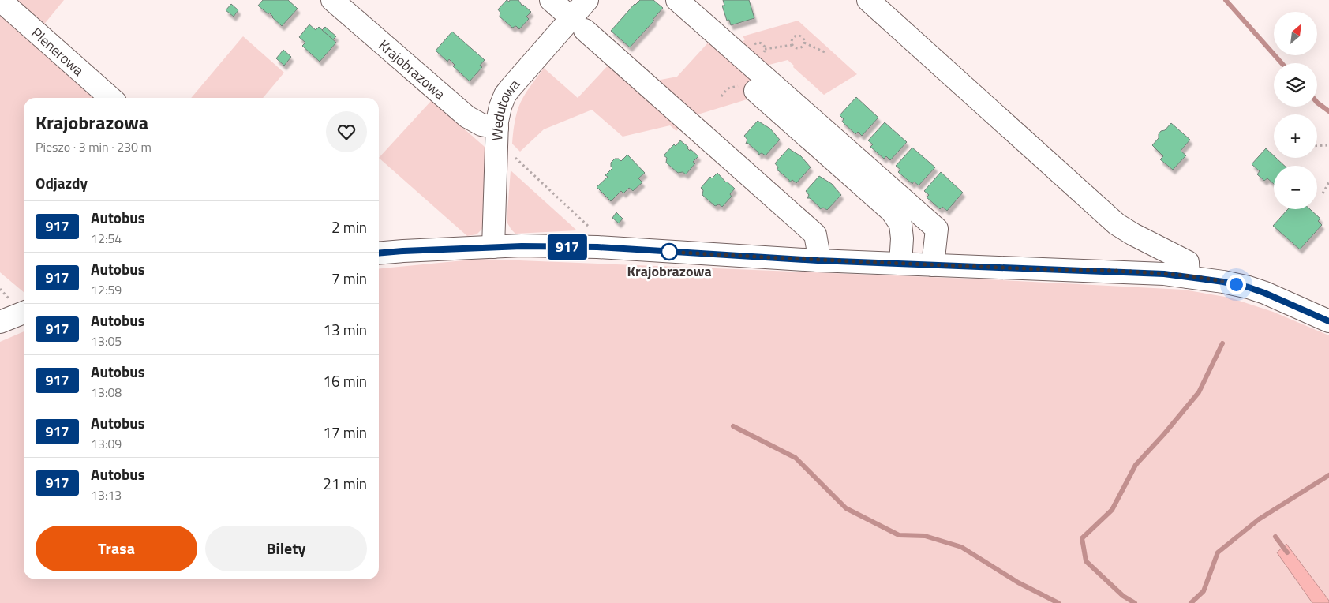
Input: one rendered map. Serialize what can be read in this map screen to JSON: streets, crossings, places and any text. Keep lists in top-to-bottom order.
{
  "streets": {
    "street": ["Plenerowa", "Krajobrazowa", "Wedutowa"]
  },
  "crossings": [
    ["Krajobrazowa", "Wedutowa"]
  ],
  "places": ["Krajobrazowa"],
  "lines": ["bus line 917"],
  "north": "top right",
  "page": {
    "on_map": "917",
    "map_buttons": ["+", "−"],
    "heading": [
      ["Krajobrazowa", "Pieszo · 3 min · 230 m"],
      "Odjazdy"
    ],
    "list": [
      {
        "mark": "917",
        "name": "Autobus",
        "note": "12:54",
        "value": "2 min"
      },
      {
        "mark": "917",
        "name": "Autobus",
        "note": "12:59",
        "value": "7 min"
      },
      {
        "mark": "917",
        "name": "Autobus",
        "note": "13:05",
        "value": "13 min"
      },
      {
        "mark": "917",
        "name": "Autobus",
        "note": "13:08",
        "value": "16 min"
      },
      {
        "mark": "917",
        "name": "Autobus",
        "note": "13:09",
        "value": "17 min"
      },
      {
        "mark": "917",
        "name": "Autobus",
        "note": "13:13",
        "value": "21 min"
      }
    ],
    "buttons": ["Trasa", "Bilety"]
  }
}
